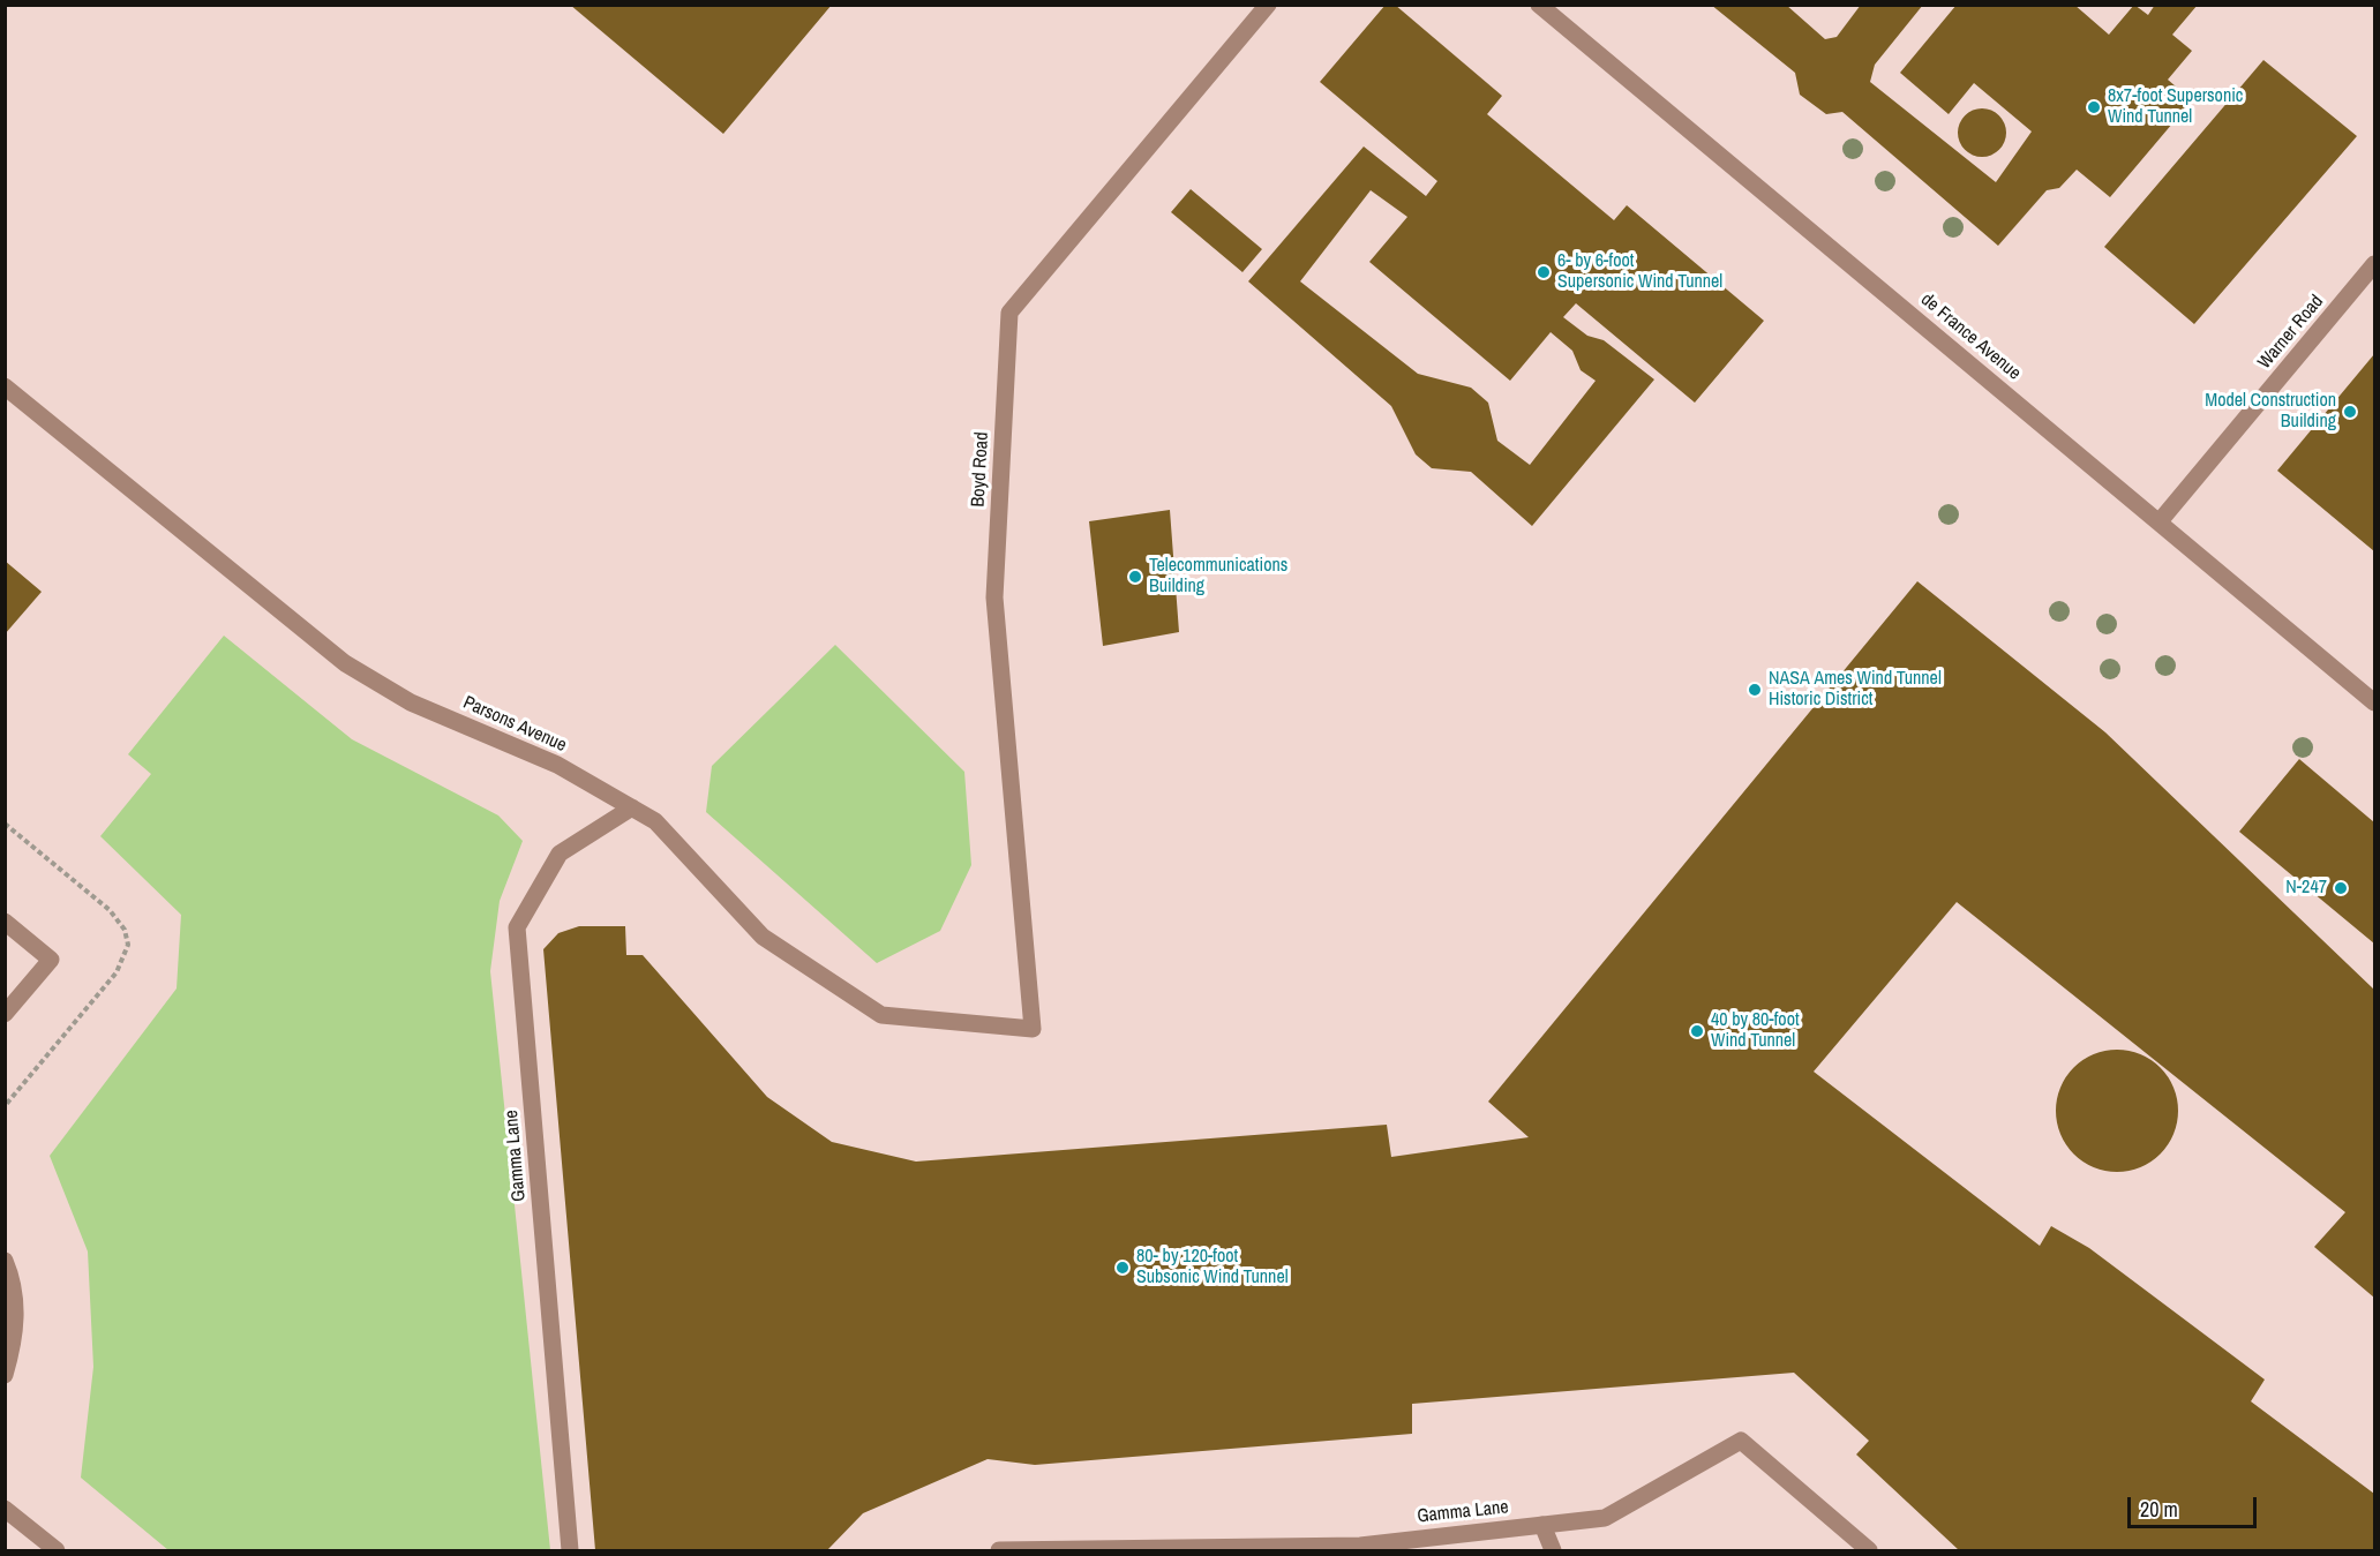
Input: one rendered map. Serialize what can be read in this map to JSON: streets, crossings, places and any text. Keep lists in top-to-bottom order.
{
  "streets": {
    "street": [
      "Warner Road",
      "de France Avenue",
      "Boyd Road",
      "Parsons Avenue",
      "Gamma Lane"
    ]
  },
  "crossings": [
    ["Warner Road", "de France Avenue"],
    ["Boyd Road", "Parsons Avenue"],
    ["Parsons Avenue", "Gamma Lane"]
  ],
  "places": [
    "8x7-foot Supersonic Wind Tunnel",
    "6- by 6-foot Supersonic Wind Tunnel",
    "Model Construction Building",
    "Telecommunications Building",
    "NASA Ames Wind Tunnel Historic District",
    "N-247",
    "40 by 80-foot Wind Tunnel",
    "80- by 120-foot Subsonic Wind Tunnel"
  ],
  "scale_bar": "20 m"
}
